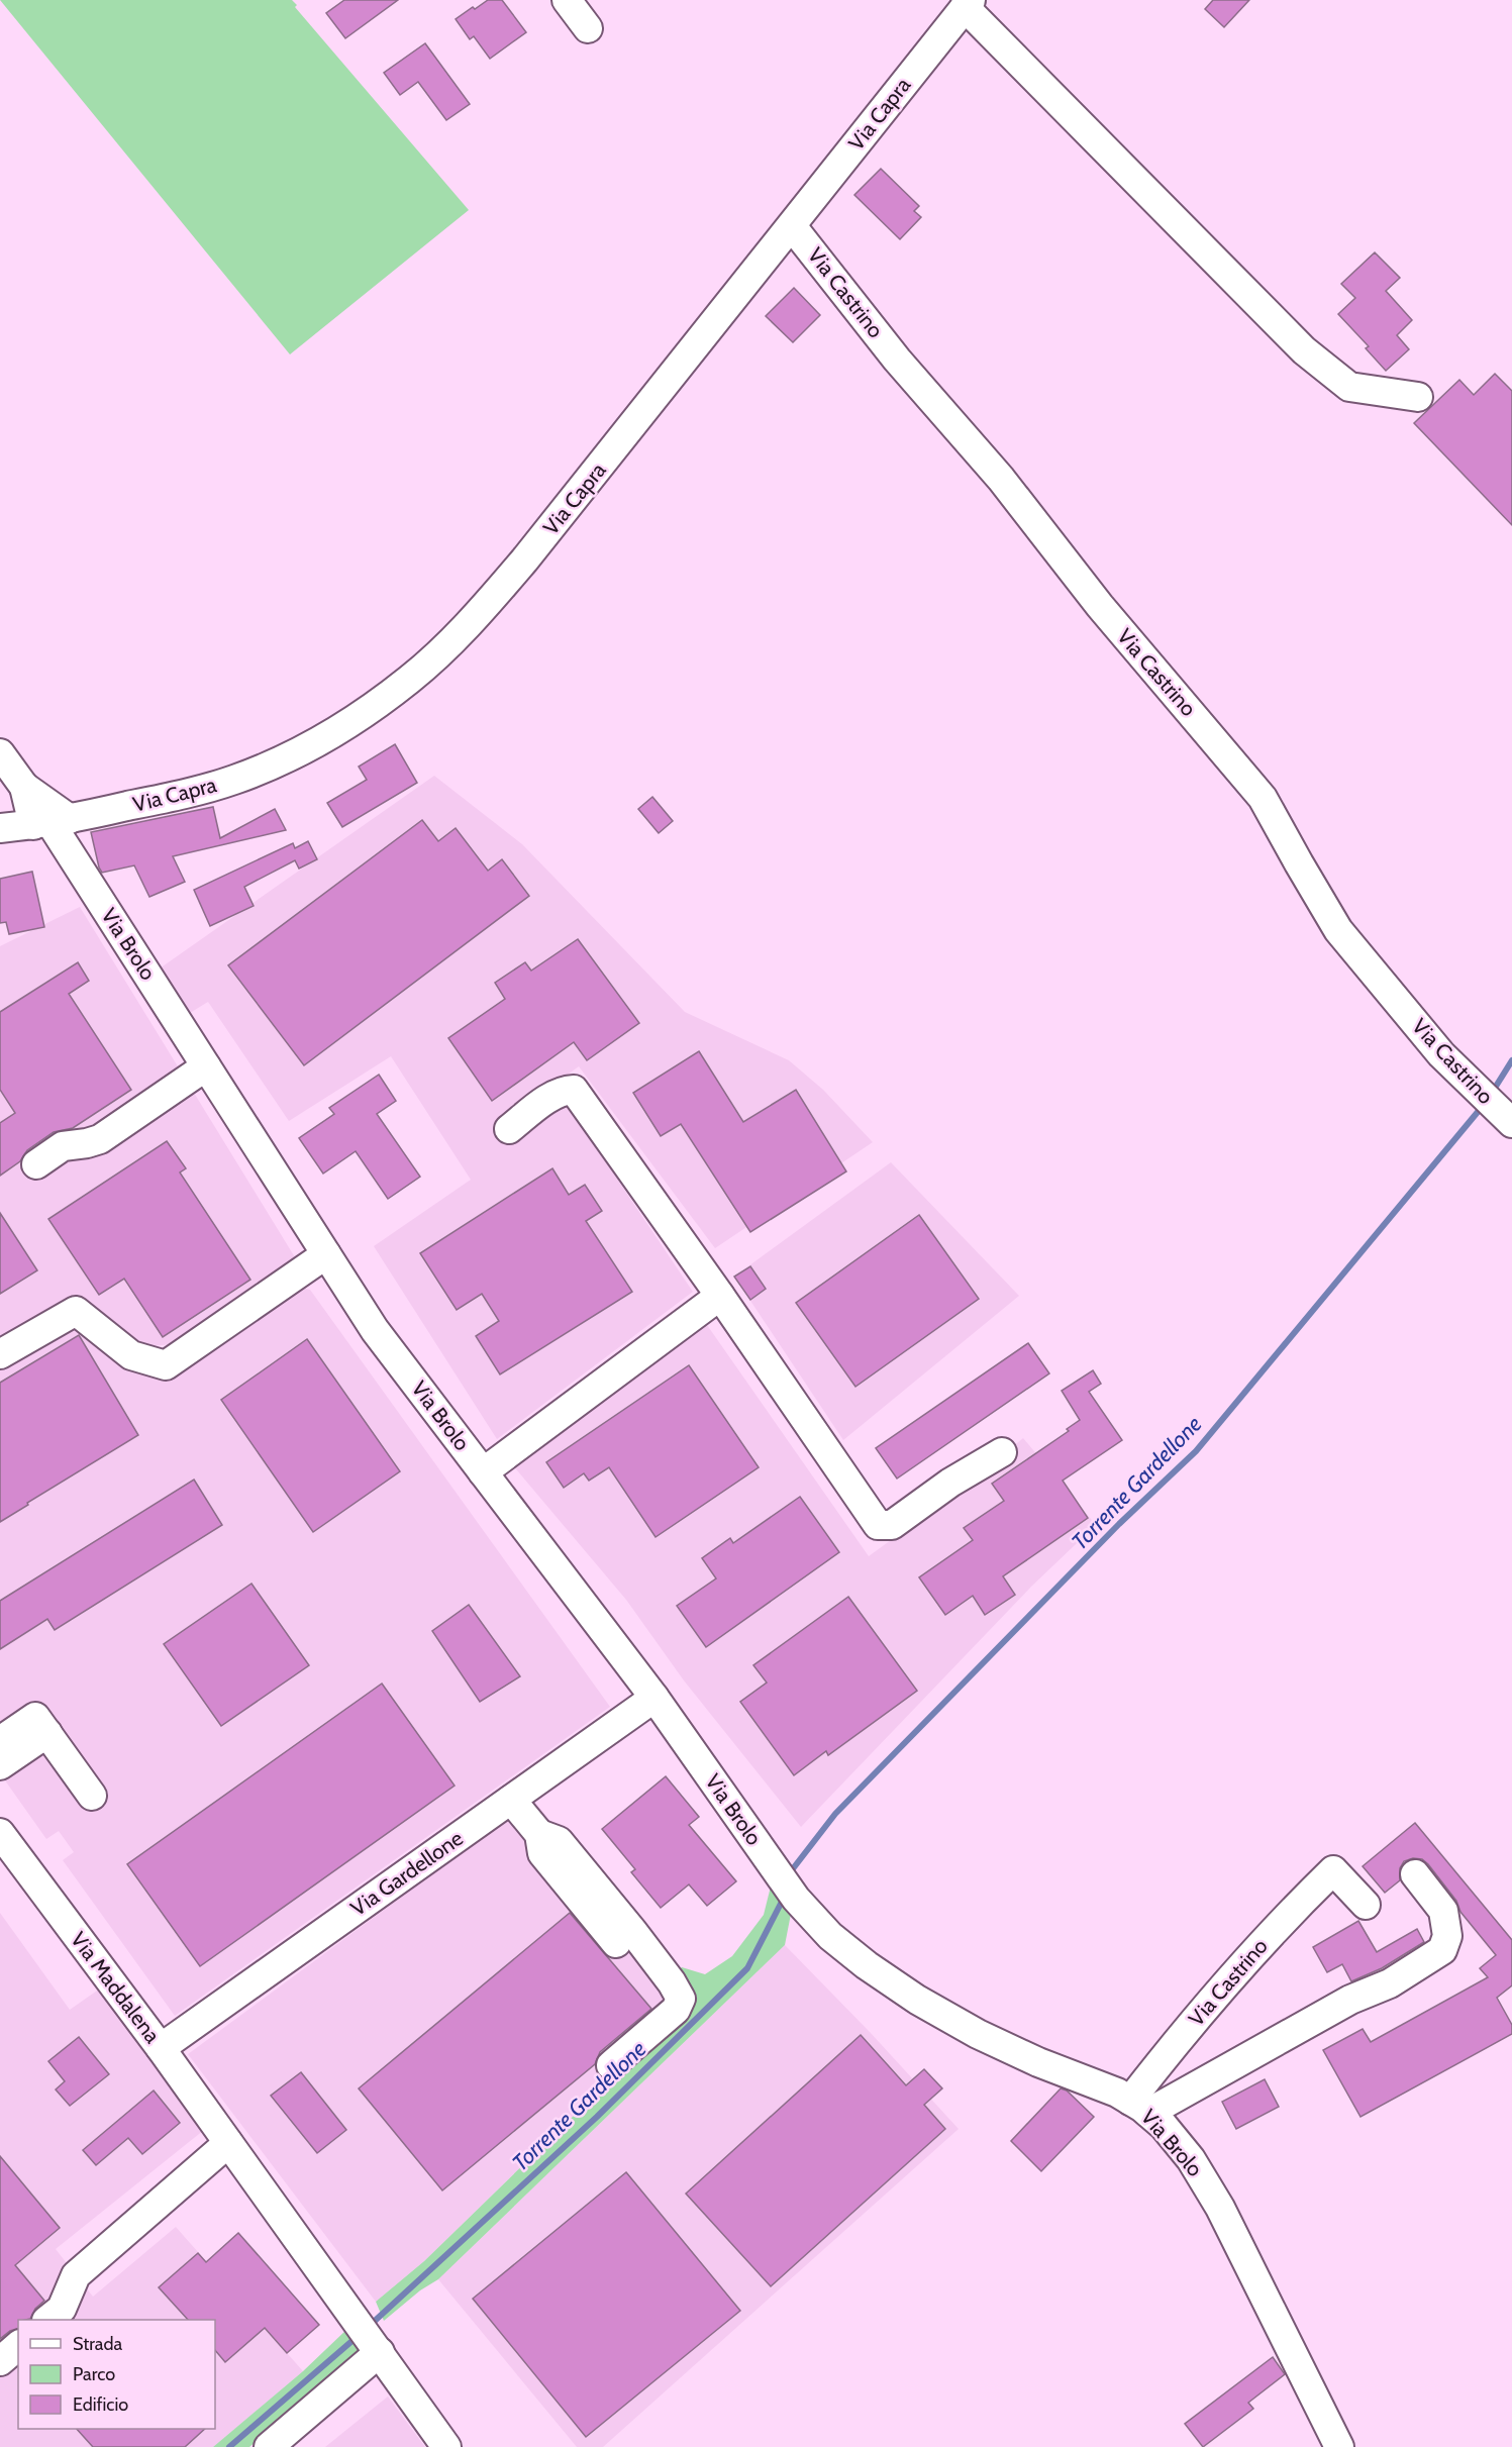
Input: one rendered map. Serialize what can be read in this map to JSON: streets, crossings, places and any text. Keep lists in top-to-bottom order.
{
  "streets": {
    "street": [
      "Via Capra",
      "Via Castrino",
      "Via Brolo",
      "Via Gardellone",
      "Via Maddalena"
    ]
  },
  "crossings": [
    ["Via Capra", "Via Castrino"],
    ["Via Capra", "Via Brolo"],
    ["Via Castrino", "Via Brolo"],
    ["Via Brolo", "Via Gardellone"],
    ["Via Gardellone", "Via Maddalena"]
  ],
  "water": ["Torrente Gardellone"],
  "legend": ["Strada", "Parco", "Edificio"]
}
